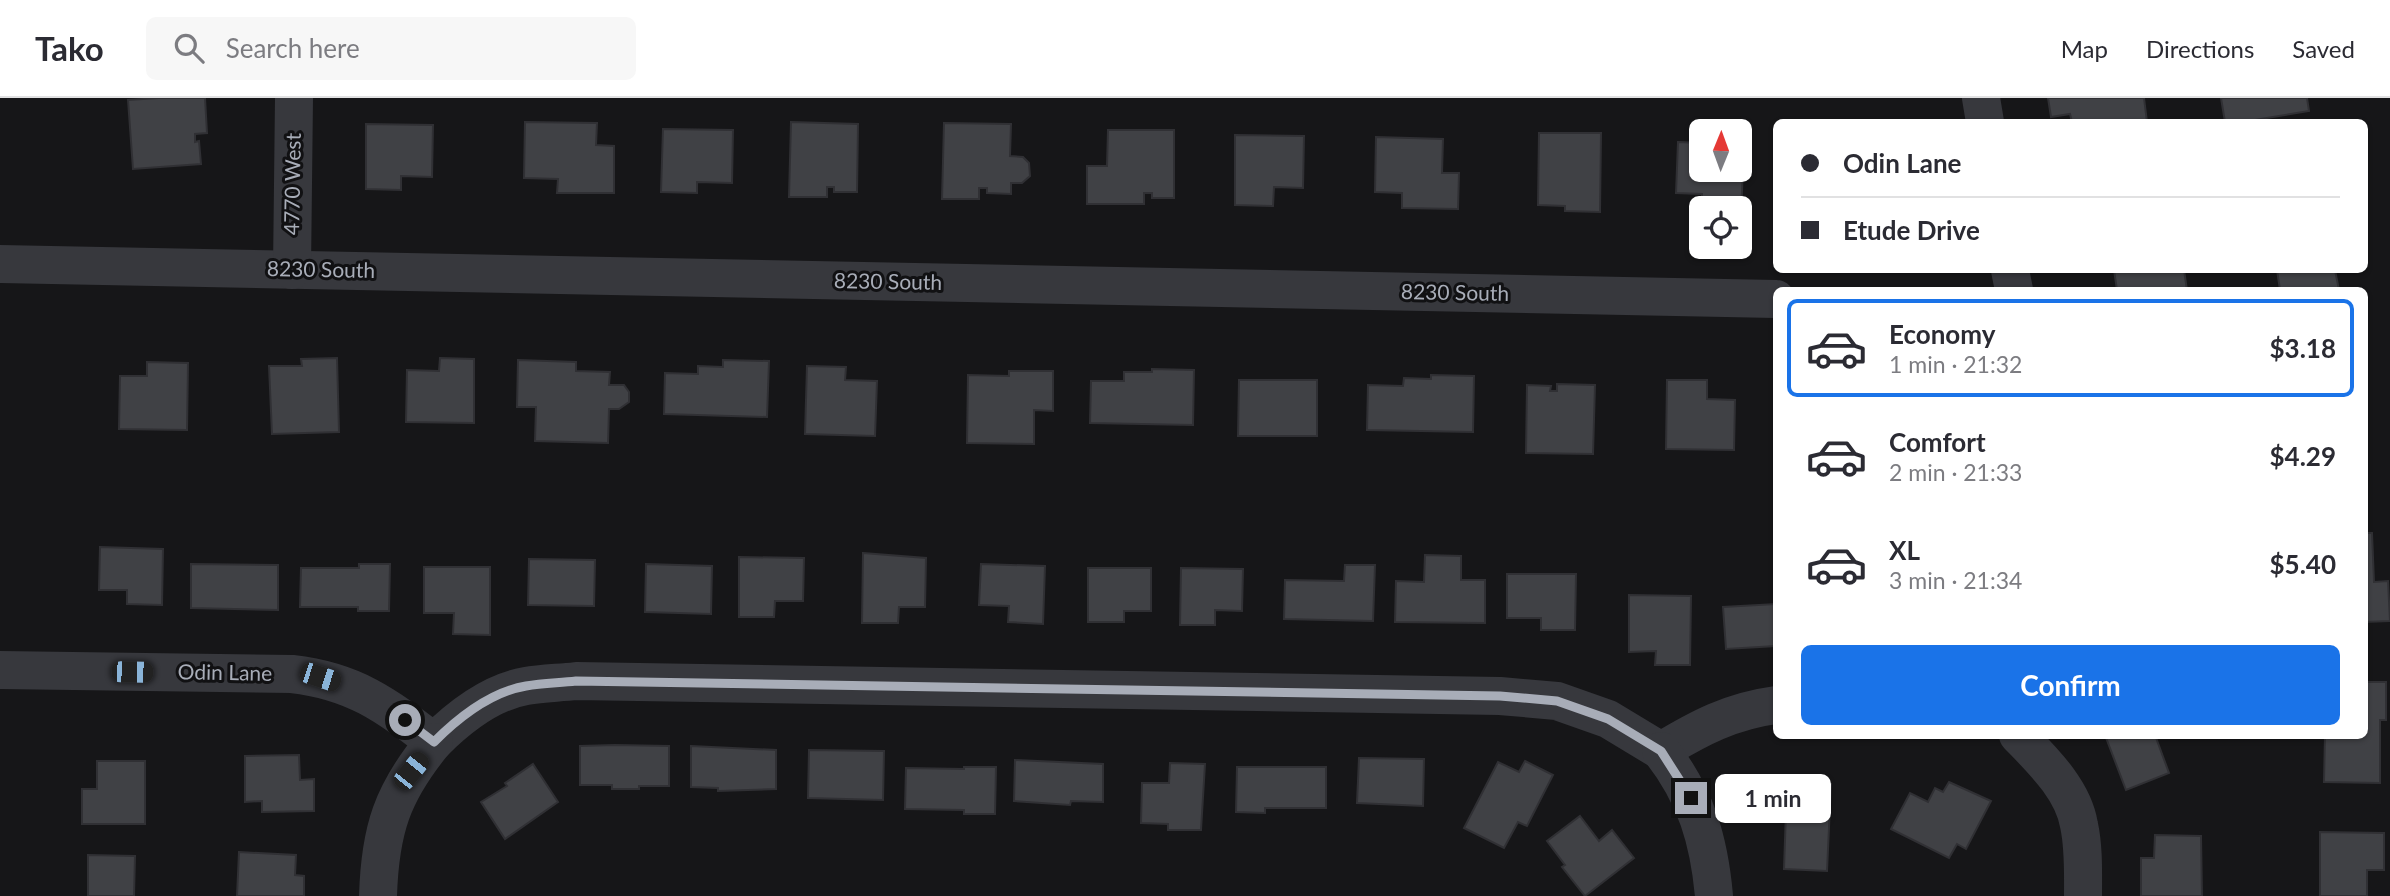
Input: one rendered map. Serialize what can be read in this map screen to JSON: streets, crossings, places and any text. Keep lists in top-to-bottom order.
{
  "streets": {
    "street": ["4770 West", "8230 South", "Odin Lane"]
  },
  "crossings": [
    ["4770 West", "8230 South"]
  ],
  "north": "top",
  "page": {
    "header": "Tako",
    "search": "Search here",
    "nav": ["Map", "Directions", "Saved"],
    "banner": ["Odin Lane", "Etude Drive"],
    "list": [
      {
        "name": "Economy",
        "note": "1 min · 21:32",
        "value": "$3.18"
      },
      {
        "name": "Comfort",
        "note": "2 min · 21:33",
        "value": "$4.29"
      },
      {
        "name": "XL",
        "note": "3 min · 21:34",
        "value": "$5.40"
      }
    ],
    "buttons": "Confirm",
    "bubble": "1 min"
  }
}
